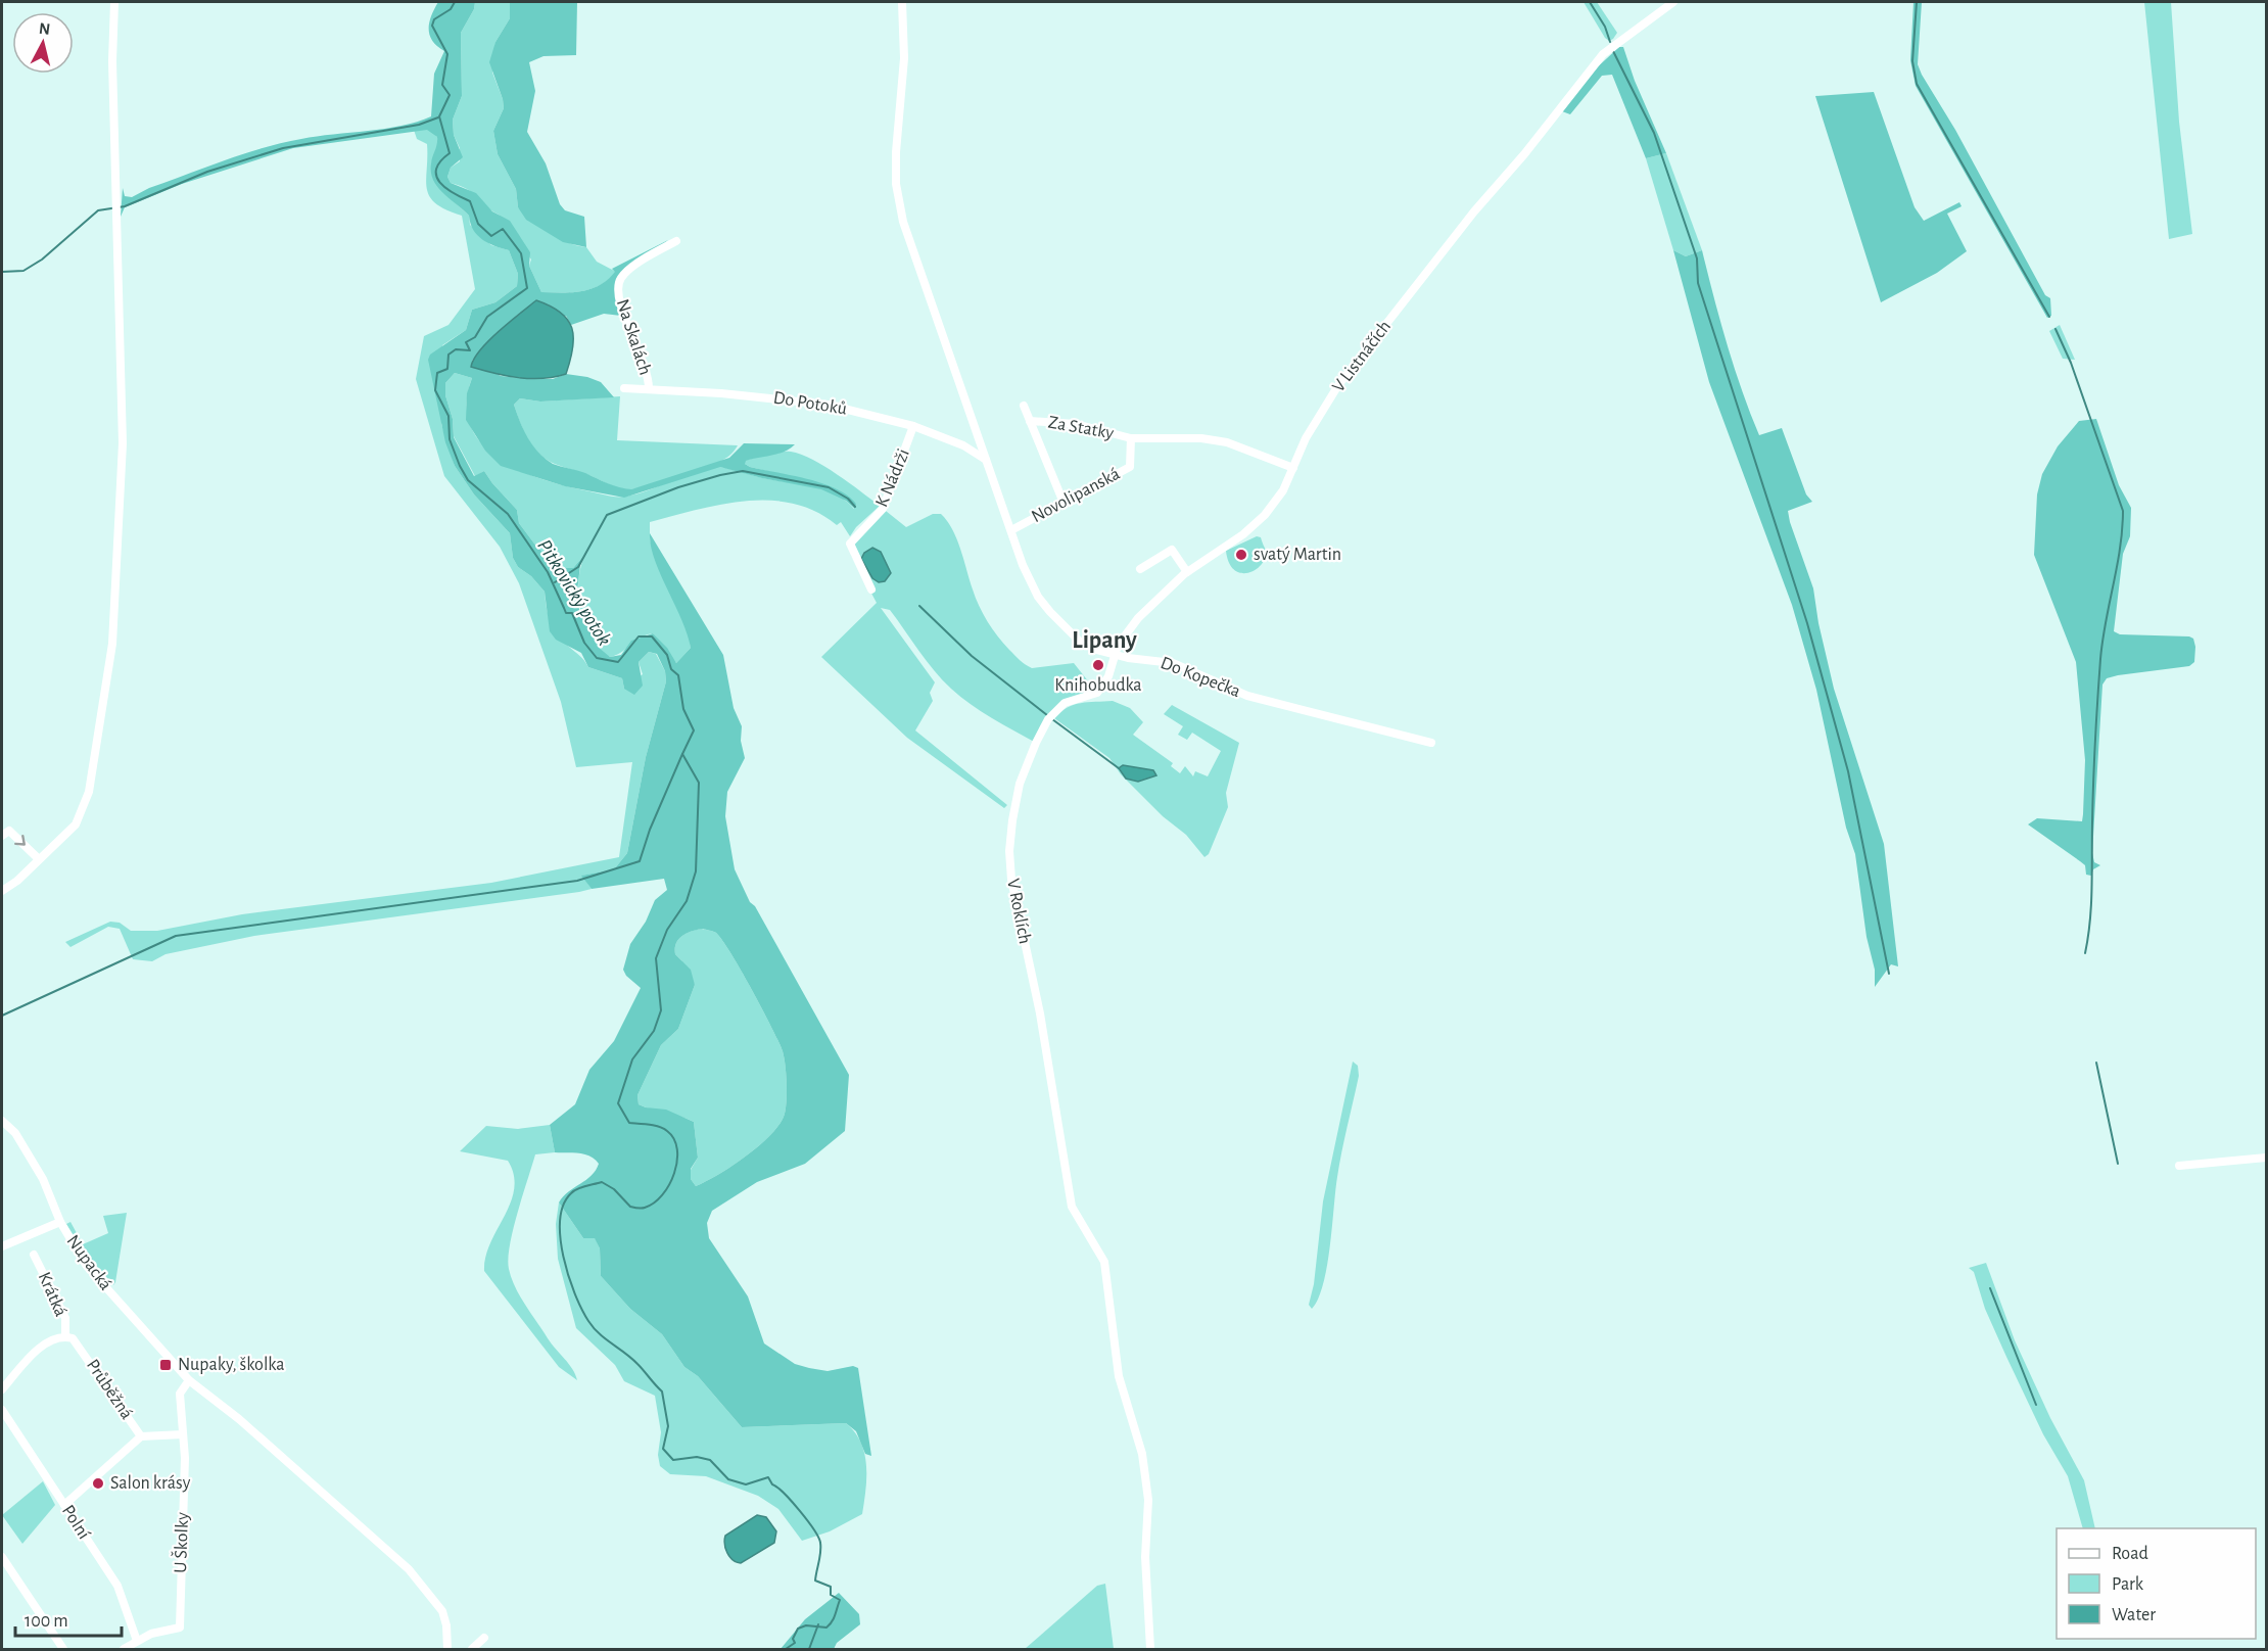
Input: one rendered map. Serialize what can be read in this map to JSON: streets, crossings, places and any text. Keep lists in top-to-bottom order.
{
  "streets": {
    "street": [
      "Na Skalách",
      "V Listnáčích",
      "Do Potoků",
      "Za Statky",
      "K Nádrži",
      "Novolipanská",
      "Do Kopečka",
      "V Roklích",
      "Nupacká",
      "Krátká",
      "Průběžná",
      "Polní",
      "U Školky"
    ]
  },
  "crossings": [
    ["Na Skalách", "Do Potoků"],
    ["V Listnáčích", "Do Kopečka"],
    ["V Listnáčích", "V Roklích"],
    ["Do Potoků", "K Nádrži"],
    ["Do Potoků", "Do Kopečka"],
    ["Za Statky", "Novolipanská"],
    ["Novolipanská", "Do Kopečka"],
    ["Do Kopečka", "V Roklích"],
    ["Krátká", "Průběžná"],
    ["Průběžná", "U Školky"],
    ["Polní", "U Školky"]
  ],
  "districts": ["Lipany"],
  "water": ["Pitkovický potok"],
  "places": {
    "other": ["svatý Martin", "Knihobudka", "Salon krásy"],
    "transit": ["Nupaky, školka"]
  },
  "legend": ["Road", "Park", "Water"],
  "scale_bar": "100 m",
  "north": "top"
}
